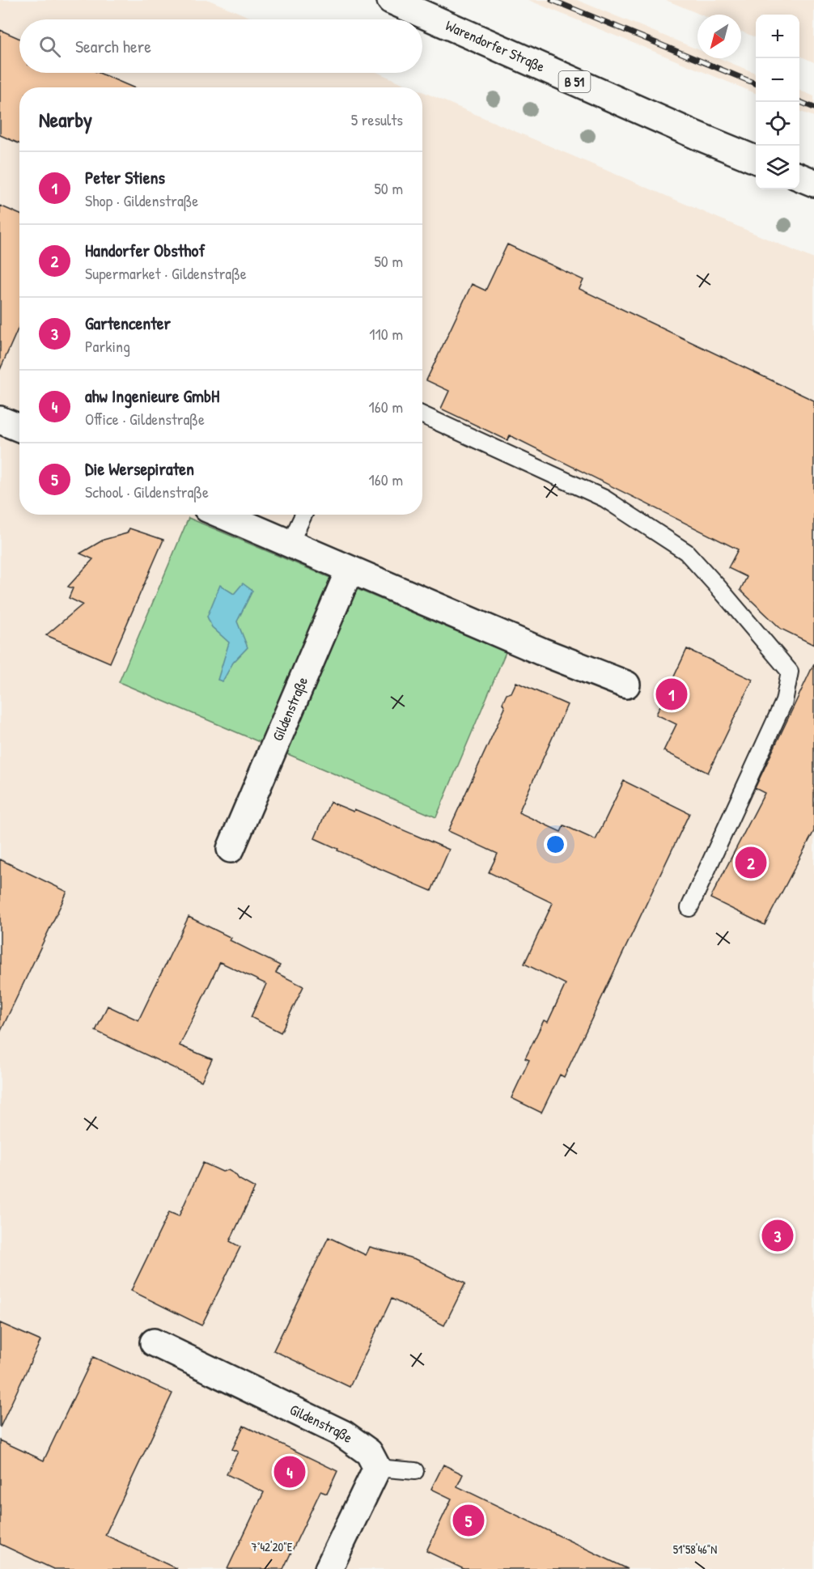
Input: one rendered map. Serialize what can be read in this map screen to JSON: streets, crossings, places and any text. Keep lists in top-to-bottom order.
{
  "streets": {
    "street": ["Warendorfer Straße", "B 51", "Gildenstraße"]
  },
  "north": "bottom left",
  "page": {
    "map_buttons": ["+", "−"],
    "search": "Search here",
    "heading": ["Nearby", "5 results"],
    "list": [
      {
        "mark": "1",
        "name": "Peter Stiens",
        "note": "Shop · Gildenstraße",
        "value": "50 m"
      },
      {
        "mark": "2",
        "name": "Handorfer Obsthof",
        "note": "Supermarket · Gildenstraße",
        "value": "50 m"
      },
      {
        "mark": "3",
        "name": "Gartencenter",
        "note": "Parking",
        "value": "110 m"
      },
      {
        "mark": "4",
        "name": "ahw Ingenieure GmbH",
        "note": "Office · Gildenstraße",
        "value": "160 m"
      },
      {
        "mark": "5",
        "name": "Die Wersepiraten",
        "note": "School · Gildenstraße",
        "value": "160 m"
      }
    ],
    "pins": [
      "1",
      "2",
      "3",
      "4",
      "5"
    ]
  },
  "coordinates": ["7°42'20\"E", "51°58'46\"N"]
}
